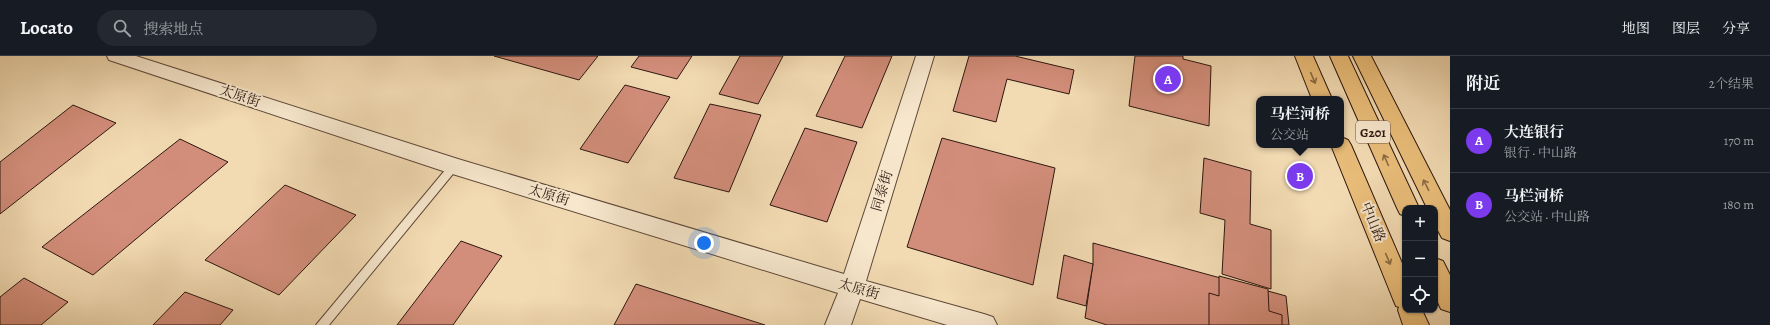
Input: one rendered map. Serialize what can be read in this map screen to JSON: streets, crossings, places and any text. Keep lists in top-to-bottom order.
{
  "streets": {
    "main road": ["G201", "中山路"],
    "street": ["太原街", "同泰街"]
  },
  "crossings": [
    ["太原街", "同泰街"]
  ],
  "page": {
    "header": "Locato",
    "search": "搜索地点",
    "nav": ["地图", "图层", "分享"],
    "heading": ["附近", "2个结果"],
    "pins": ["A", "B"],
    "popup": ["马栏河桥", "公交站"],
    "list": [
      {
        "mark": "A",
        "name": "大连银行",
        "note": "银行 · 中山路",
        "value": "170 m"
      },
      {
        "mark": "B",
        "name": "马栏河桥",
        "note": "公交站 · 中山路",
        "value": "180 m"
      }
    ],
    "map_buttons": ["+", "−"]
  }
}
